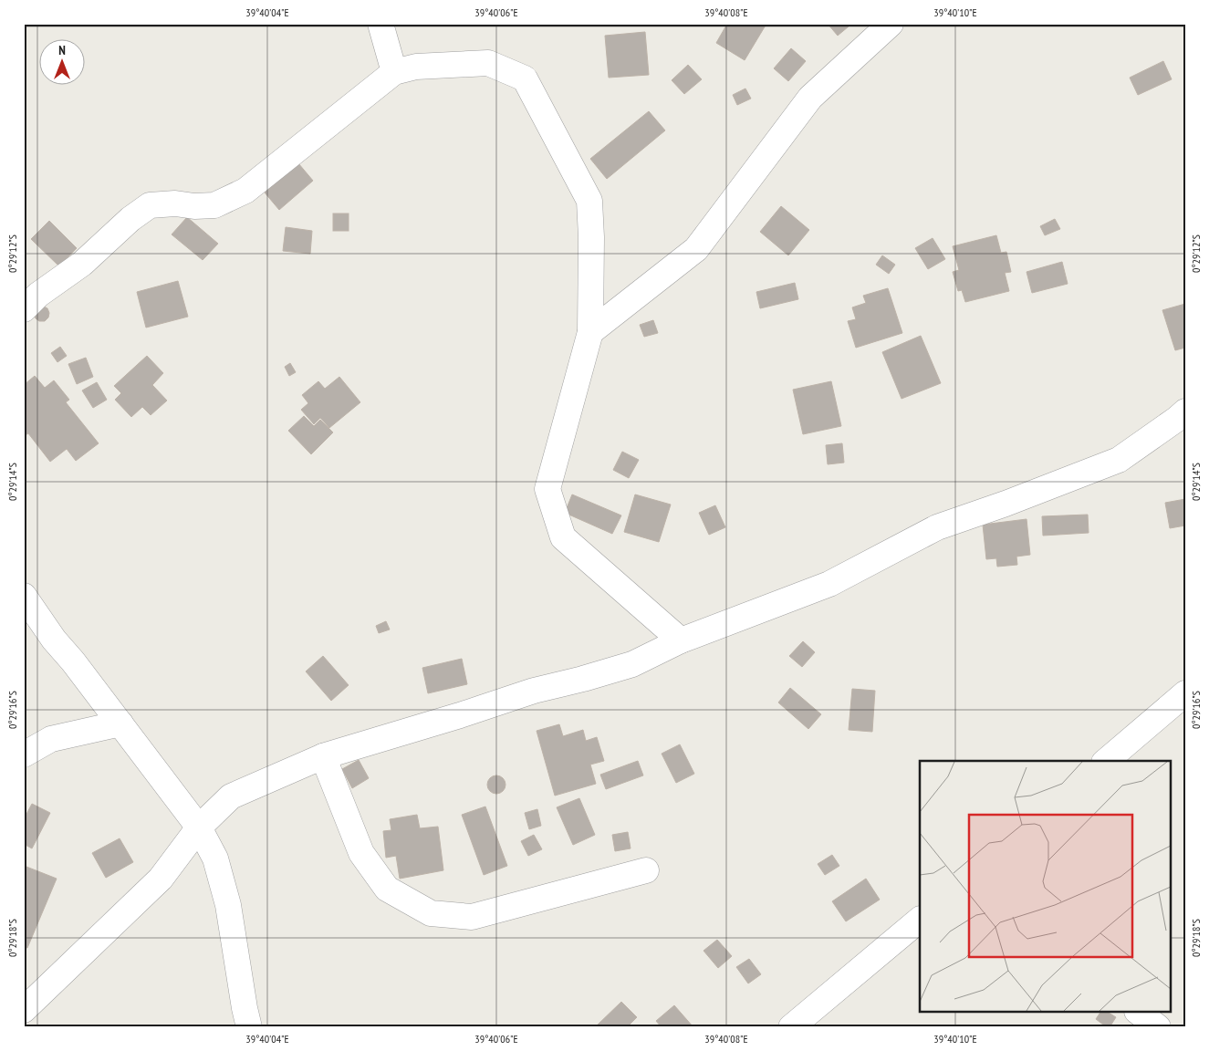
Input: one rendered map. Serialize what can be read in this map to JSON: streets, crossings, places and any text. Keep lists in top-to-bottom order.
{
  "north": "top",
  "coordinates": [
    "39°40'04\"E",
    "39°40'06\"E",
    "39°40'08\"E",
    "39°40'10\"E",
    "0°29'12\"S",
    "0°29'14\"S",
    "0°29'16\"S",
    "0°29'18\"S"
  ]
}
